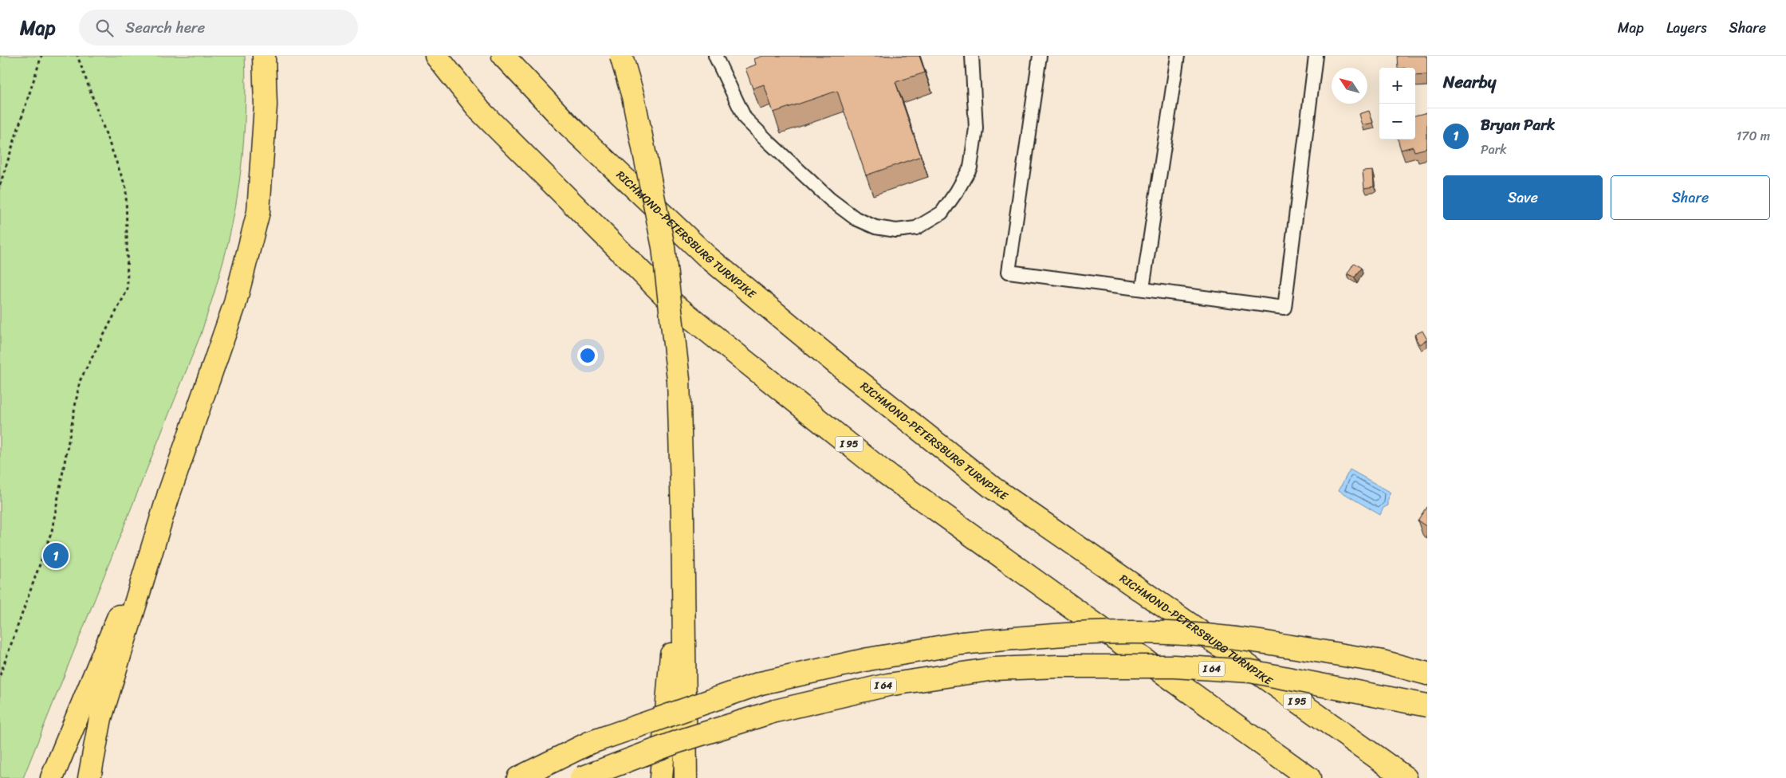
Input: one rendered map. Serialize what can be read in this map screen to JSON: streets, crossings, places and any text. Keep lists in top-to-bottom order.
{
  "streets": {
    "highway": ["RICHMOND-PETERSBURG TURNPIKE", "I 95", "I 64"]
  },
  "north": "top left",
  "page": {
    "header": "Map",
    "search": "Search here",
    "nav": ["Map", "Layers", "Share"],
    "heading": "Nearby",
    "map_buttons": ["+", "−"],
    "list": [
      {
        "mark": "1",
        "name": "Bryan Park",
        "note": "Park",
        "value": "170 m"
      }
    ],
    "buttons": ["Save", "Share"],
    "pins": "1"
  }
}
